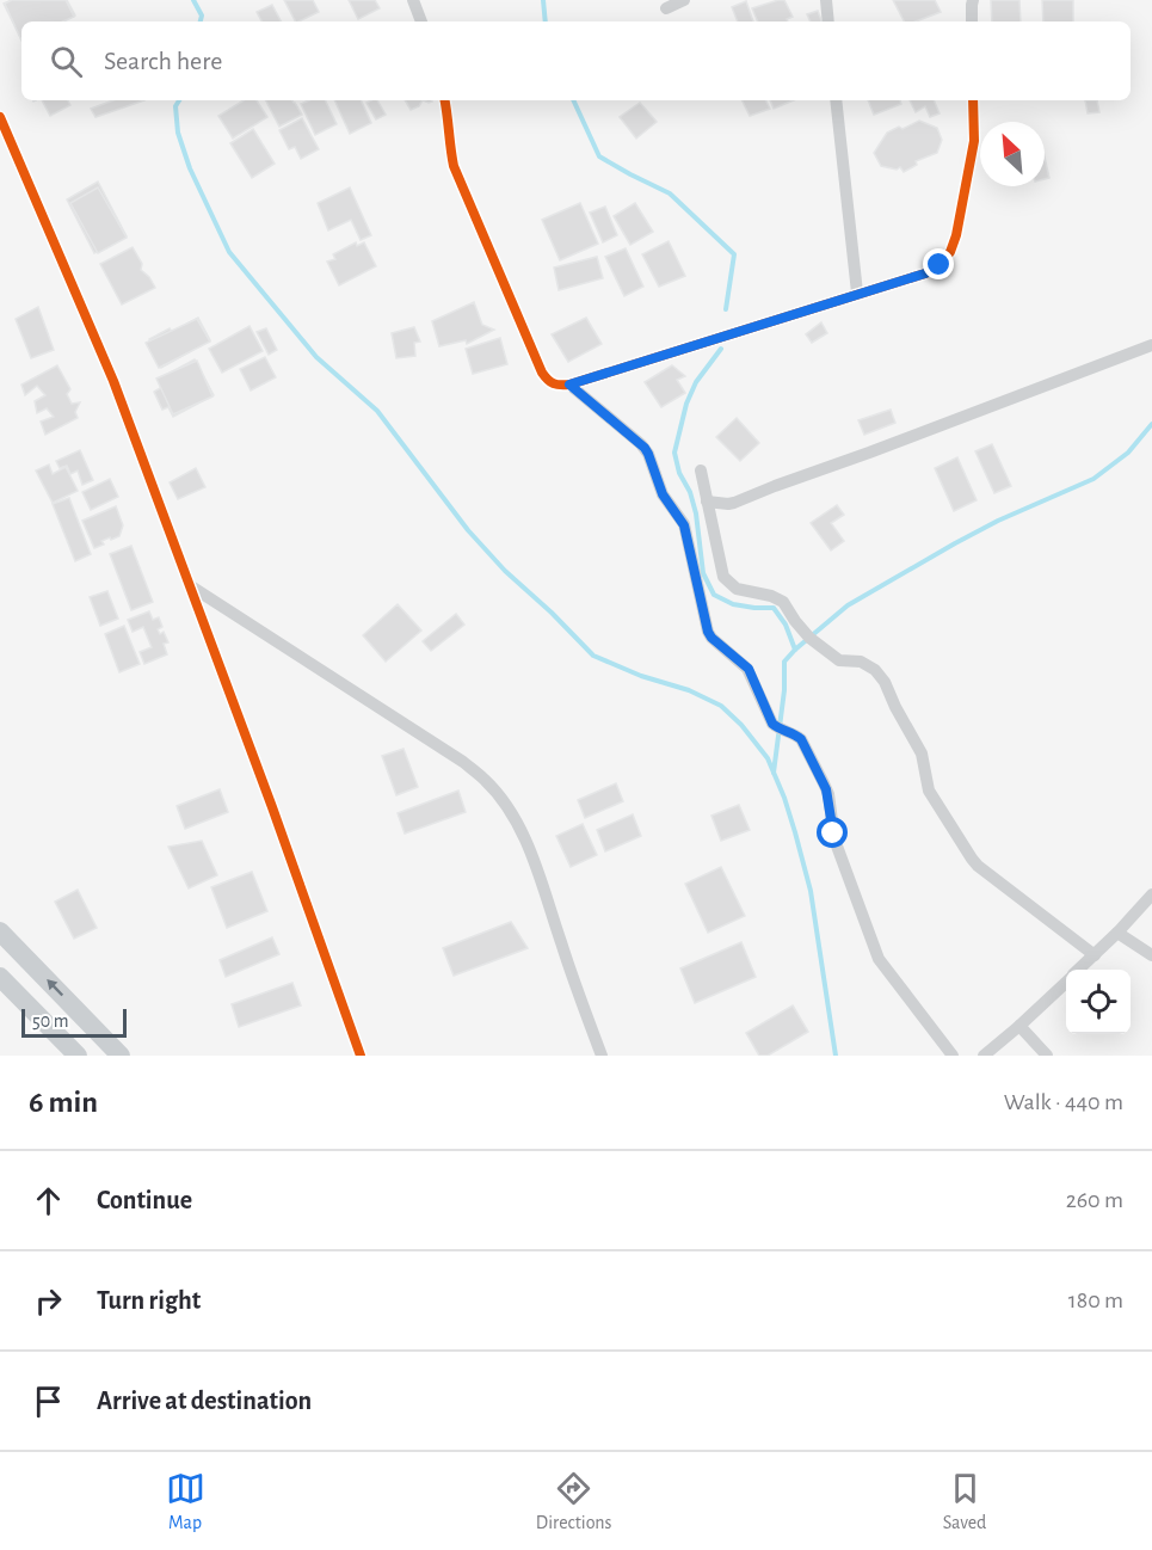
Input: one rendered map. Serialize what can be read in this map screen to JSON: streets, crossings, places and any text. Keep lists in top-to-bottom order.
{
  "scale_bar": "50 m",
  "north": "top left",
  "page": {
    "search": "Search here",
    "scale": "50 m",
    "heading": ["6 min", "Walk · 440 m"],
    "list": [
      ["Continue", "260 m"],
      ["Turn right", "180 m"],
      "Arrive at destination"
    ],
    "nav": ["Map", "Directions", "Saved"]
  }
}
